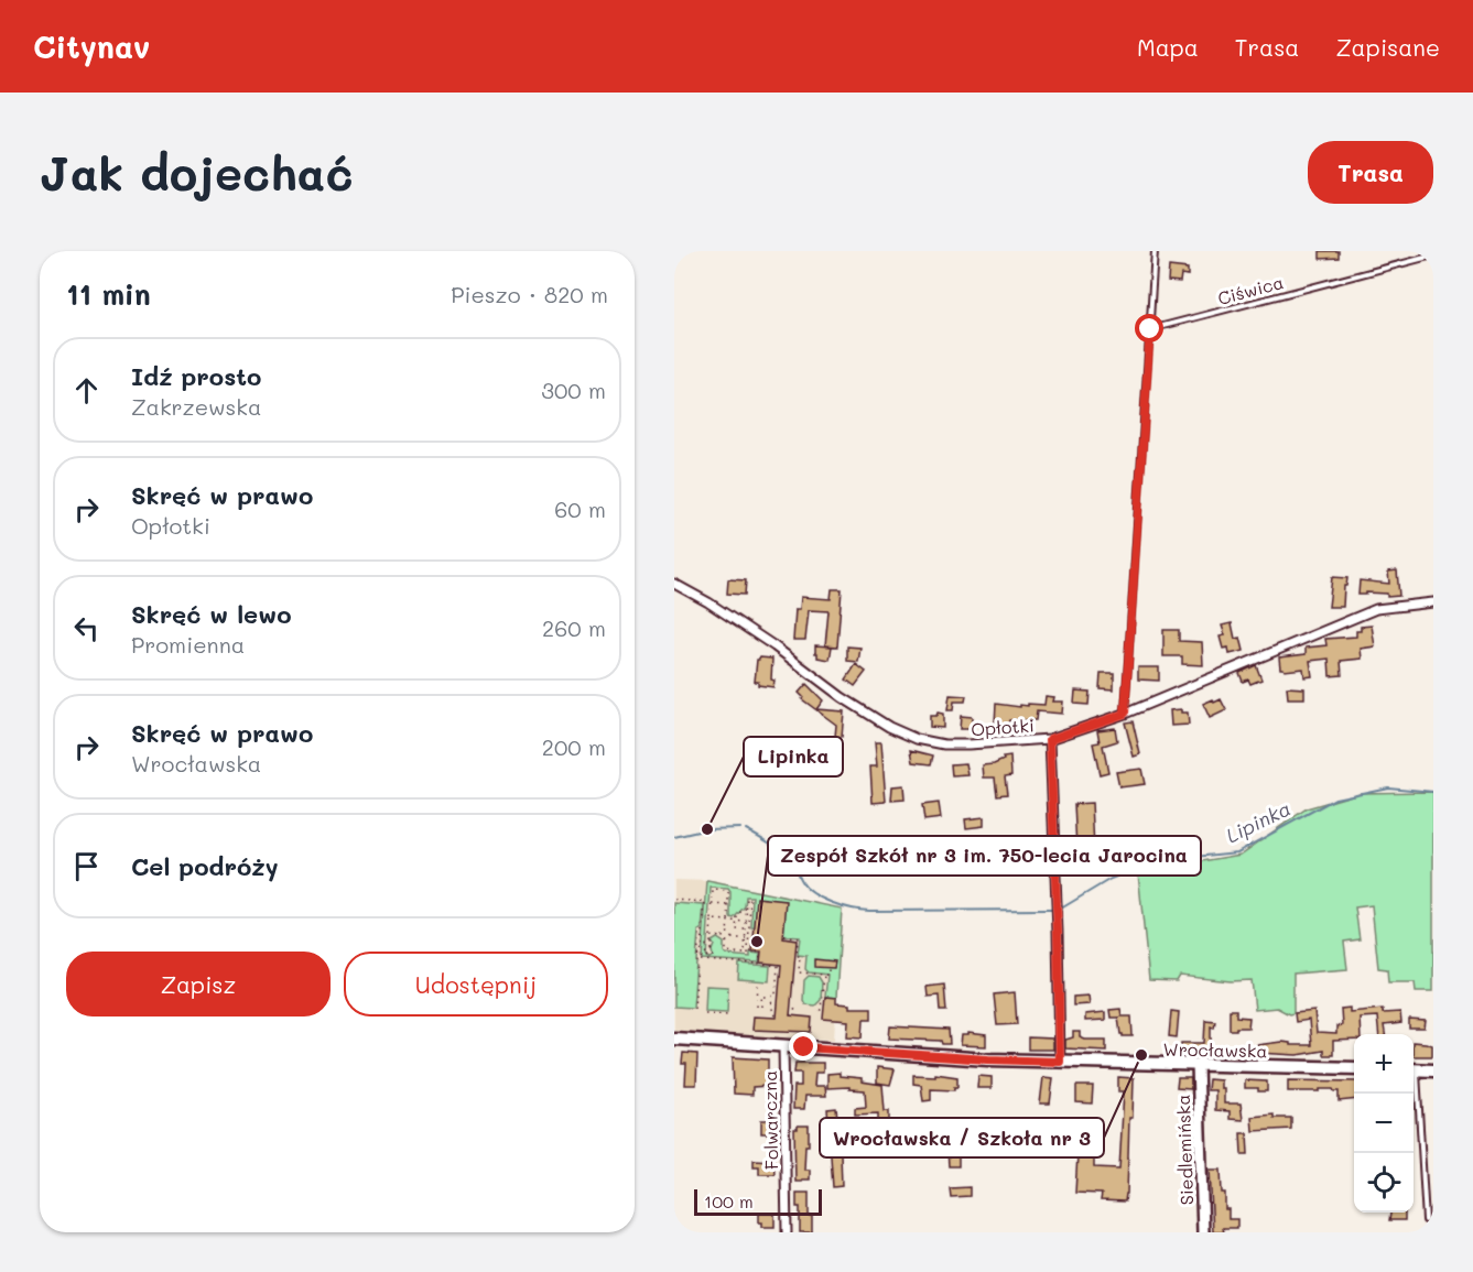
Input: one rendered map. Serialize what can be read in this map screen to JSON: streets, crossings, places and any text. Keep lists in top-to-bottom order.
{
  "streets": {
    "main road": ["Wrocławska"],
    "street": ["Opłotki", "Folwarczna", "Siedlemińska"],
    "lane": ["Ciświca"]
  },
  "crossings": [
    ["Wrocławska", "Folwarczna"],
    ["Wrocławska", "Siedlemińska"]
  ],
  "water": ["Lipinka"],
  "places": ["Lipinka", "Zespół Szkół nr 3 im. 750-lecia Jarocina", "Wrocławska / Szkoła nr 3"],
  "scale_bar": "100 m",
  "page": {
    "header": "Citynav",
    "nav": ["Mapa", "Trasa", "Zapisane"],
    "buttons": [
      "Trasa",
      ["Zapisz", "Udostępnij"]
    ],
    "title": "Jak dojechać",
    "heading": ["11 min", "Pieszo · 820 m"],
    "list": [
      ["Idź prosto", "Zakrzewska", "300 m"],
      ["Skręć w prawo", "Opłotki", "60 m"],
      ["Skręć w lewo", "Promienna", "260 m"],
      ["Skręć w prawo", "Wrocławska", "200 m"],
      "Cel podróży"
    ],
    "map_buttons": ["+", "−"],
    "scale": "100 m"
  }
}
